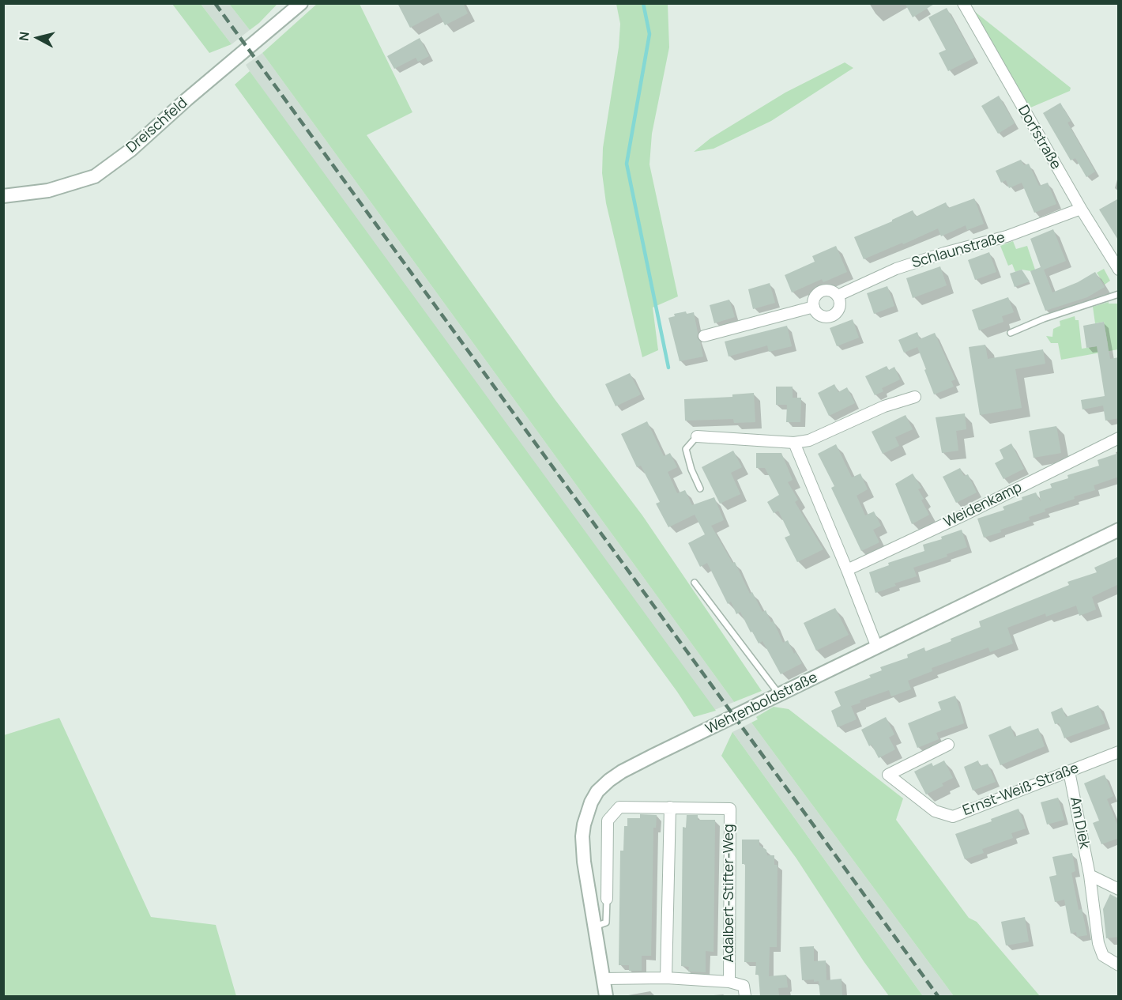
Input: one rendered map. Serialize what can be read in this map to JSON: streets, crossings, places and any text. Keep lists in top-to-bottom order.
{
  "streets": {
    "street": [
      "Dreischfeld",
      "Dorfstraße",
      "Schlaunstraße",
      "Weidenkamp",
      "Wehrenboldstraße",
      "Ernst-Weiß-Straße",
      "Am Diek",
      "Adalbert-Stifter-Weg"
    ]
  },
  "crossings": [
    ["Dorfstraße", "Schlaunstraße"],
    ["Ernst-Weiß-Straße", "Am Diek"]
  ],
  "north": "left"
}
